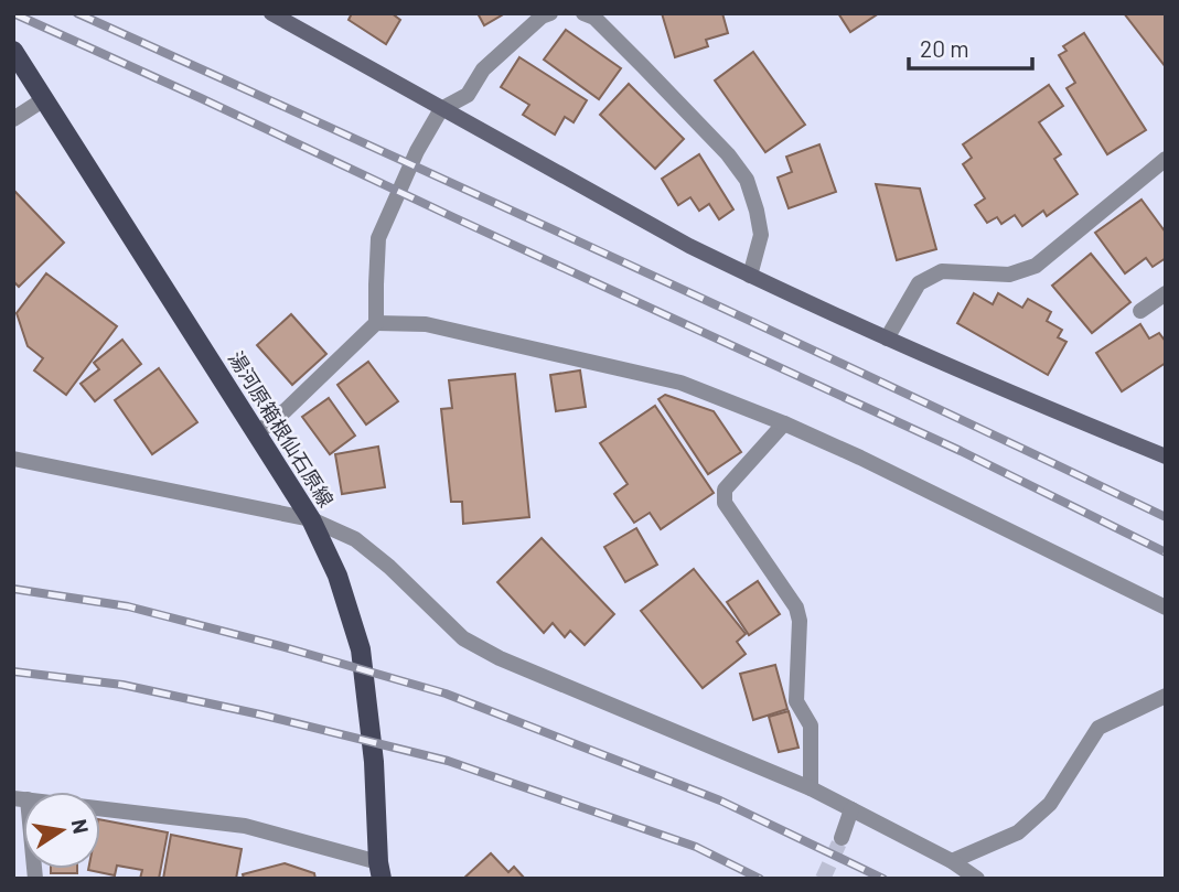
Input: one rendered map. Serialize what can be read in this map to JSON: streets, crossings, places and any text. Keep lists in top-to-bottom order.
{
  "streets": {
    "main road": ["湯河原箱根仙石原線"]
  },
  "scale_bar": "20 m",
  "north": "right"
}
